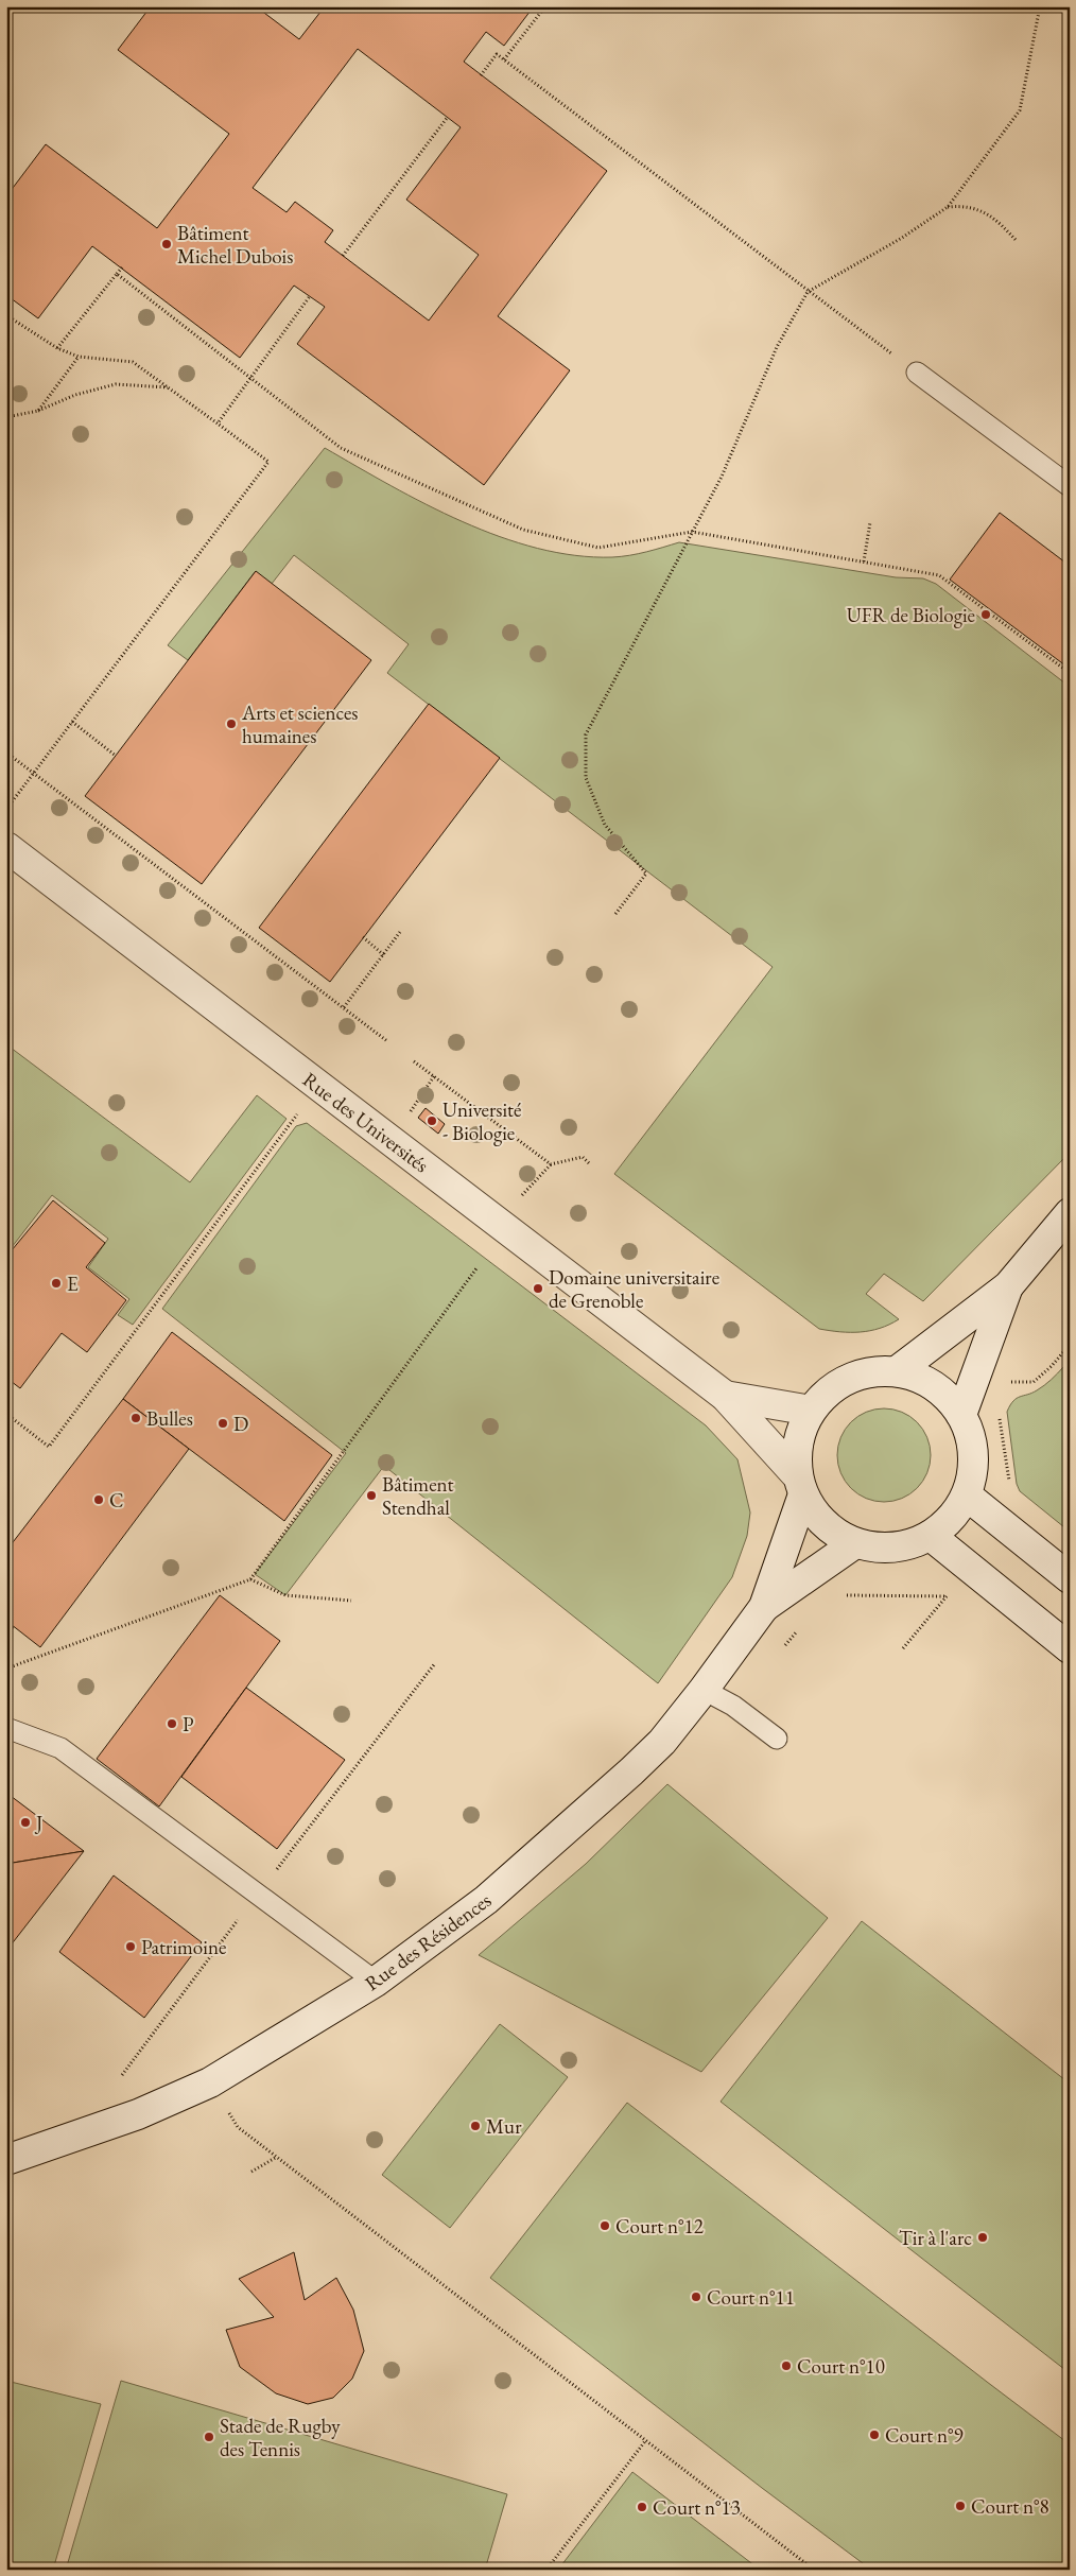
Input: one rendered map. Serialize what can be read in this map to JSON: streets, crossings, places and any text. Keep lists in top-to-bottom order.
{
  "streets": {
    "street": ["Rue des Universités", "Rue des Résidences"]
  },
  "crossings": [
    ["Rue des Universités", "Rue des Résidences"]
  ],
  "places": [
    "Bâtiment Michel Dubois",
    "UFR de Biologie",
    "Arts et sciences humaines",
    "Université - Biologie",
    "E",
    "Domaine universitaire de Grenoble",
    "Bulles",
    "D",
    "Bâtiment Stendhal",
    "C",
    "P",
    "J",
    "Patrimoine",
    "Mur",
    "Court n°12",
    "Tir à l'arc",
    "Court n°11",
    "Court n°10",
    "Court n°9",
    "Stade de Rugby des Tennis",
    "Court n°8",
    "Court n°13"
  ]
}
